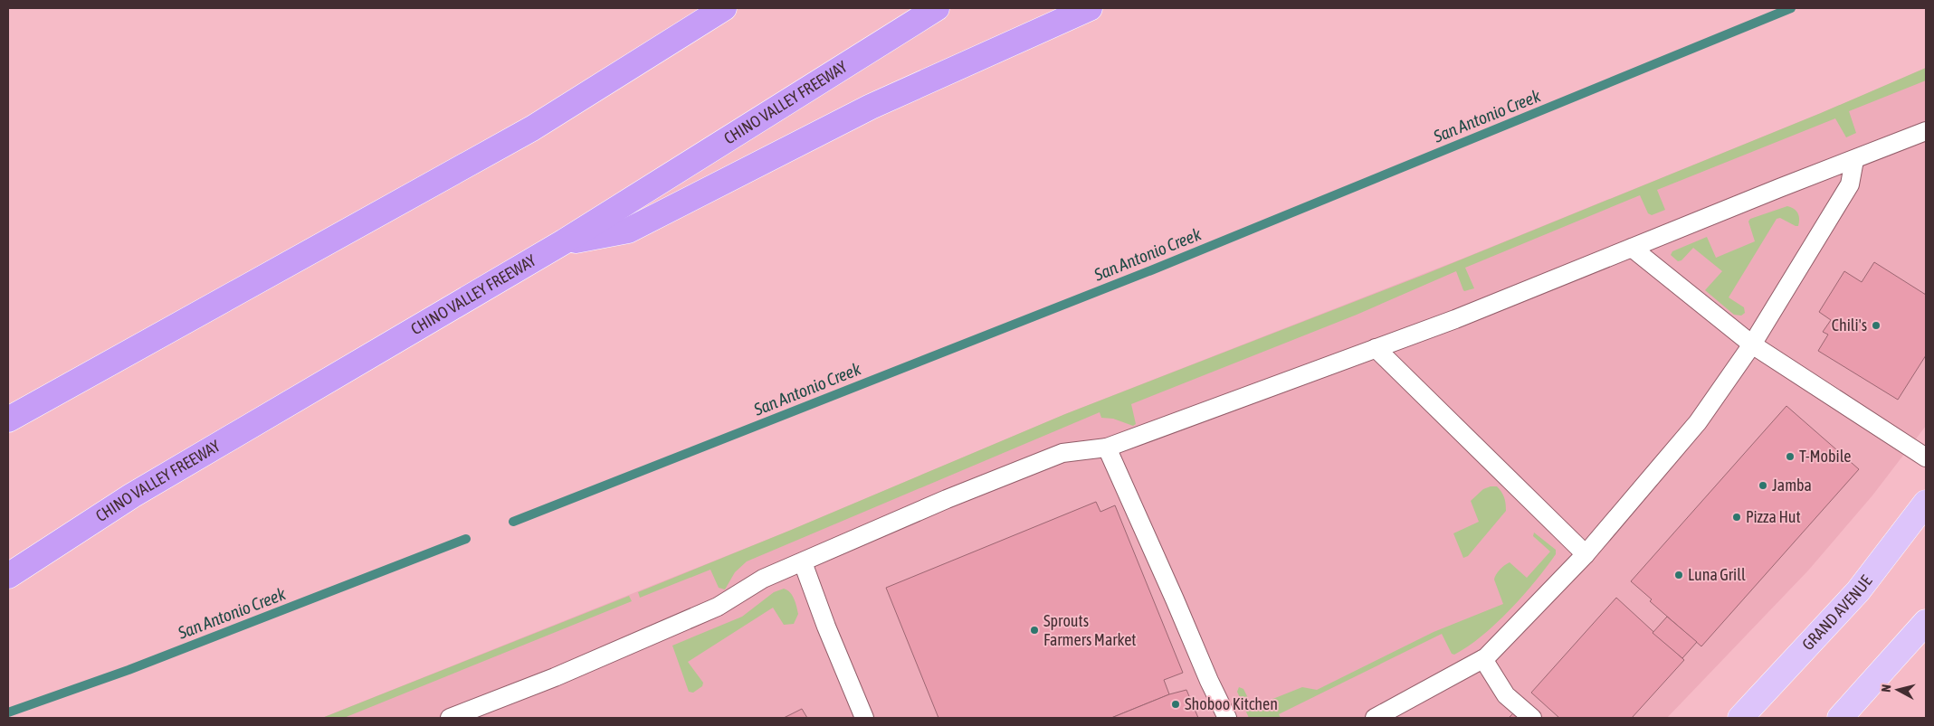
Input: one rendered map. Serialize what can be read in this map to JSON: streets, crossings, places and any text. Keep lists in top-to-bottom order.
{
  "streets": {
    "highway": ["CHINO VALLEY FREEWAY"],
    "main road": ["GRAND AVENUE"]
  },
  "water": ["San Antonio Creek"],
  "places": [
    "Chili's",
    "T-Mobile",
    "Jamba",
    "Pizza Hut",
    "Luna Grill",
    "Sprouts Farmers Market",
    "Shoboo Kitchen"
  ],
  "north": "left"
}
